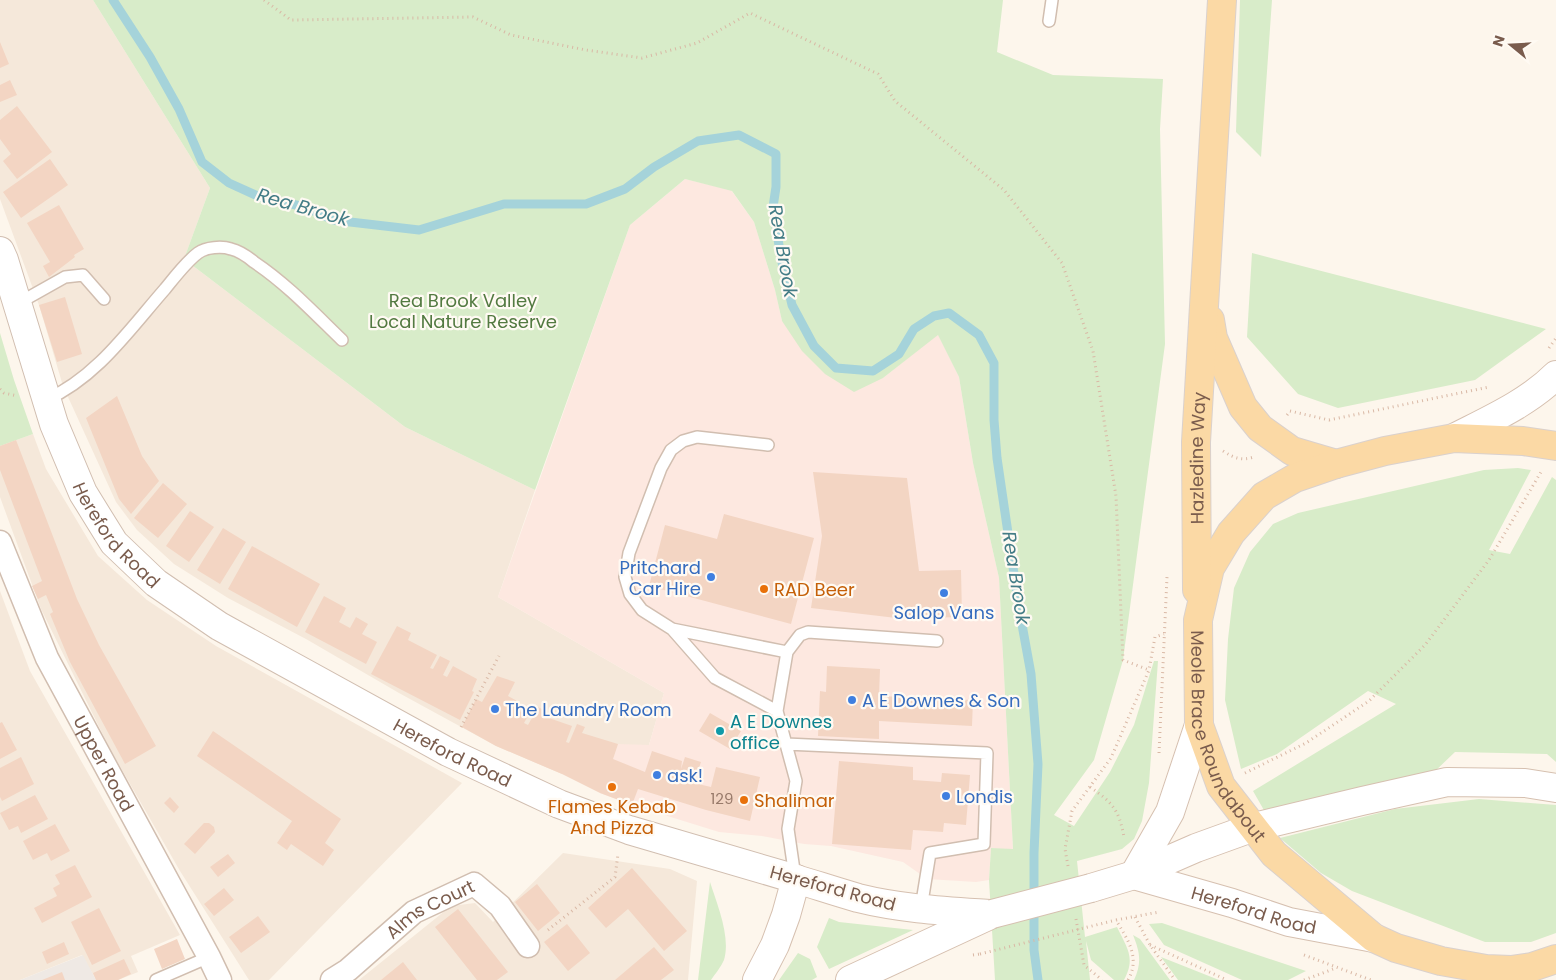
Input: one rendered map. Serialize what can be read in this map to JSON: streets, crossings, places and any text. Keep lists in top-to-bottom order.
{
  "streets": {
    "main road": ["Hazledine Way", "Hereford Road", "Meole Brace Roundabout"],
    "street": ["Upper Road", "Alms Court"]
  },
  "crossings": [
    ["Hazledine Way", "Meole Brace Roundabout"],
    ["Hereford Road", "Meole Brace Roundabout"]
  ],
  "water": ["Rea Brook"],
  "parks": ["Rea Brook Valley Local Nature Reserve"],
  "places": [
    "Pritchard Car Hire",
    "RAD Beer",
    "Salop Vans",
    "A E Downes & Son",
    "The Laundry Room",
    "A E Downes office",
    "ask!",
    "Flames Kebab And Pizza",
    "Londis",
    "Shalimar"
  ],
  "house_numbers": ["129"],
  "north": "left"
}
